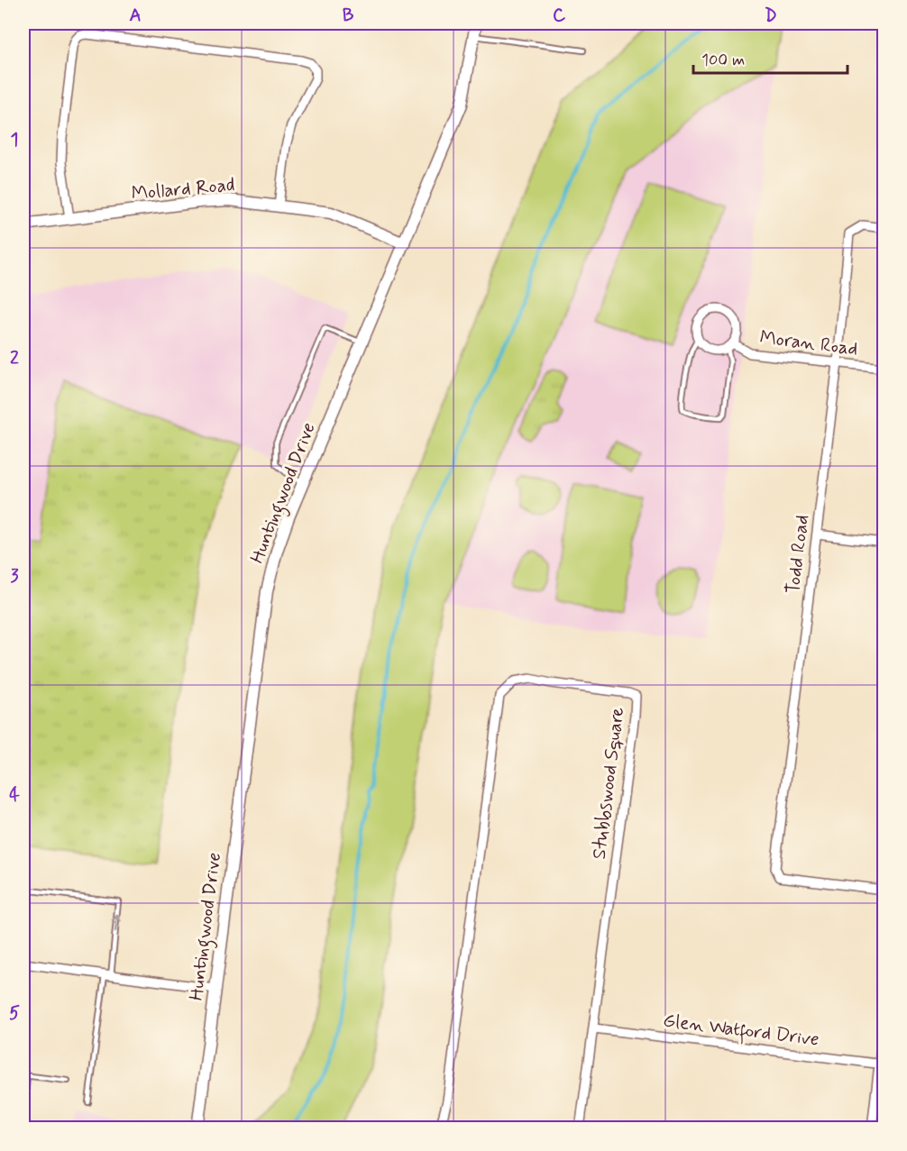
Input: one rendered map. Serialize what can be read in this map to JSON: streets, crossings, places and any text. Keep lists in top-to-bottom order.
{
  "streets": {
    "street": [
      "Mollard Road",
      "Moran Road",
      "Huntingwood Drive",
      "Todd Road",
      "Stubbswood Square",
      "Glen Watford Drive"
    ]
  },
  "crossings": [
    ["Mollard Road", "Huntingwood Drive"],
    ["Moran Road", "Todd Road"],
    ["Stubbswood Square", "Glen Watford Drive"]
  ],
  "scale_bar": "100 m",
  "grid": {
    "columns": [
      "A",
      "B",
      "C",
      "D"
    ],
    "rows": [
      "1",
      "2",
      "3",
      "4",
      "5"
    ]
  }
}
